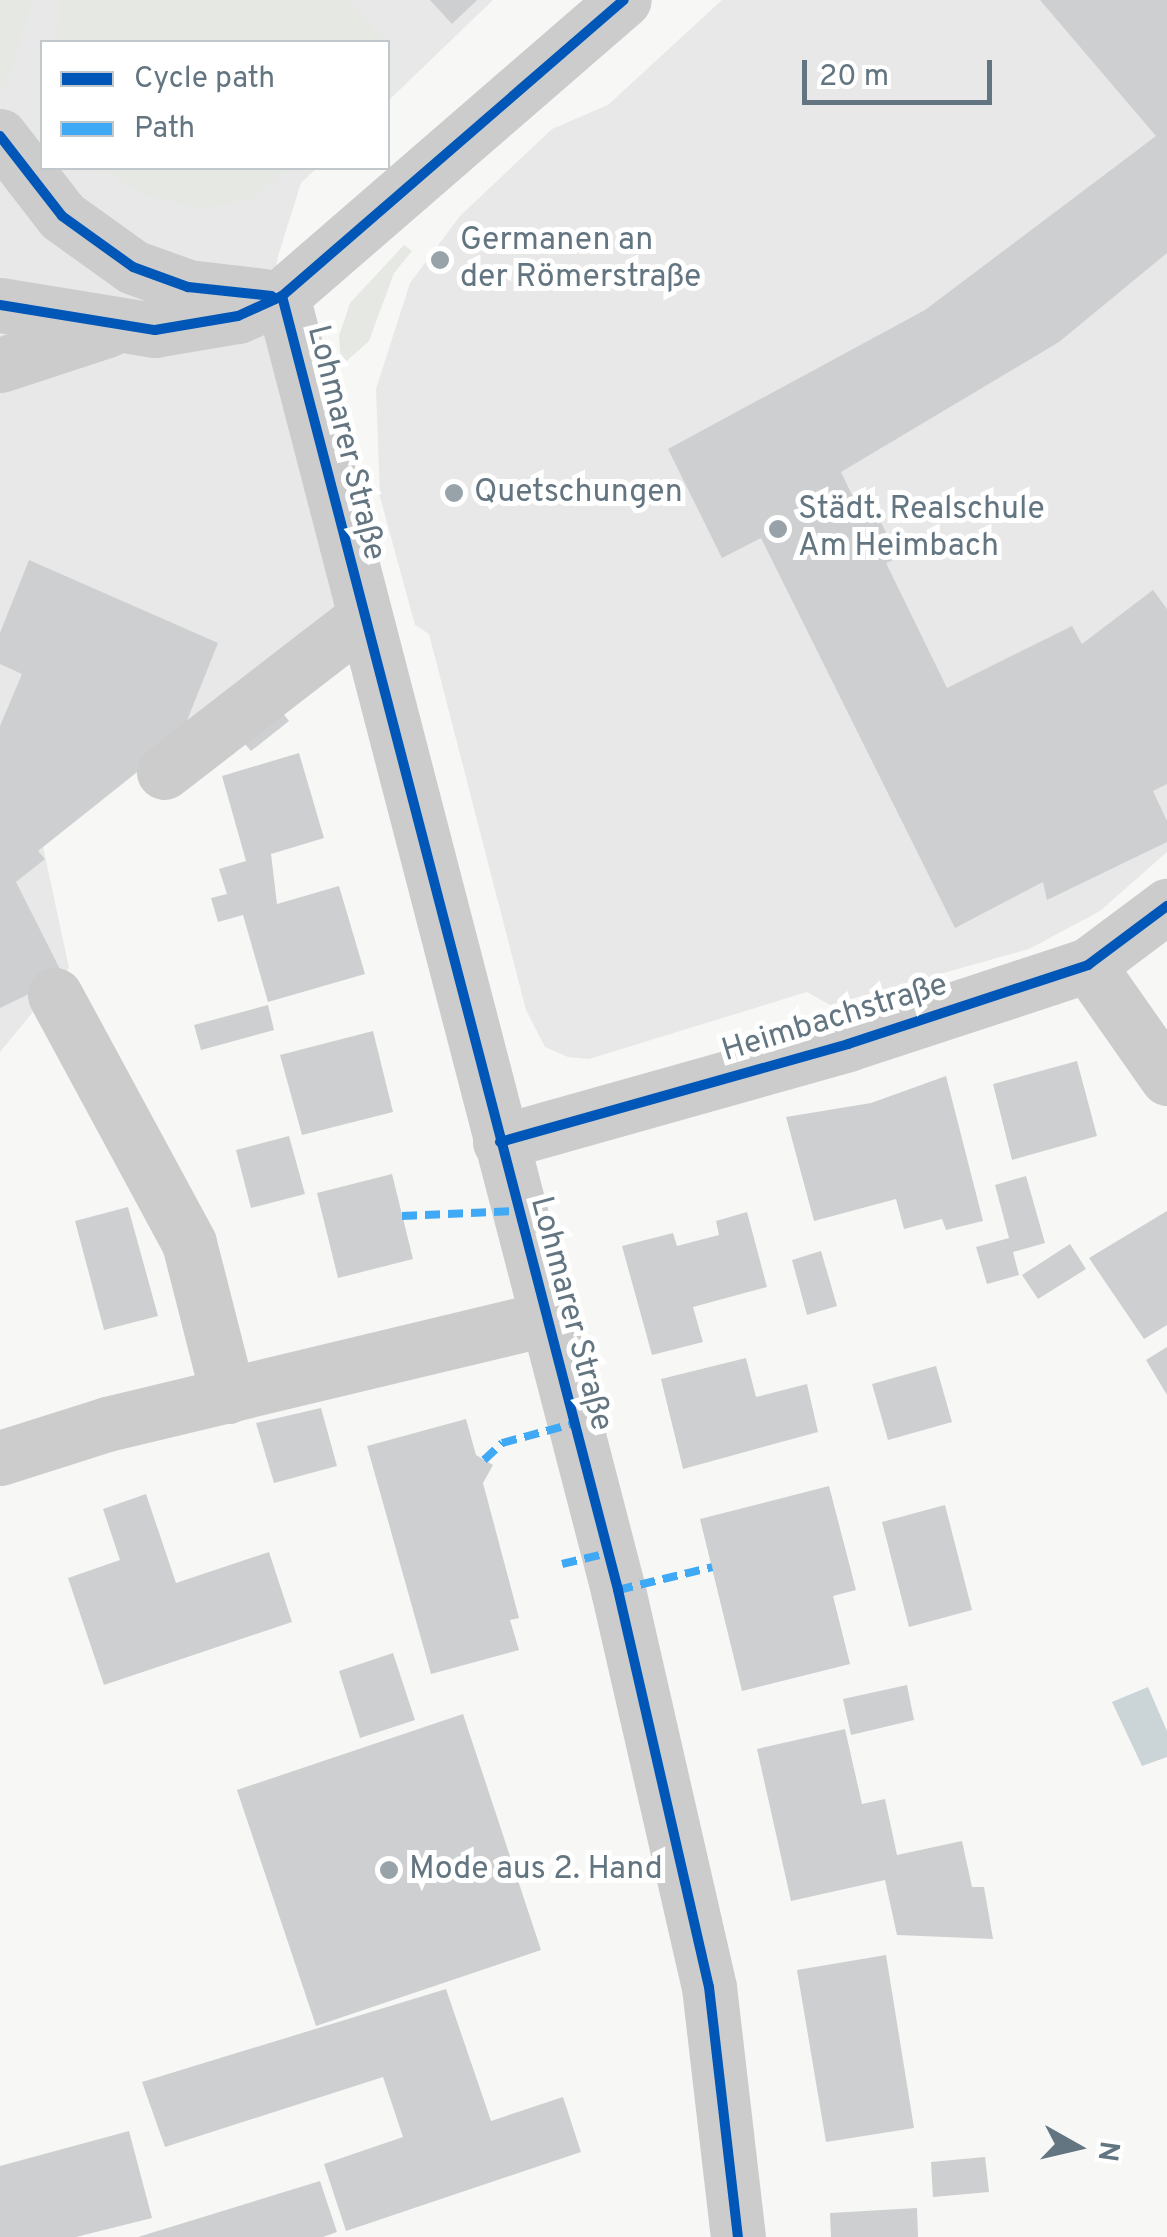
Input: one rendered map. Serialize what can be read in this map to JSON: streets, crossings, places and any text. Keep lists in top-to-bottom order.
{
  "streets": {
    "street": ["Lohmarer Straße", "Heimbachstraße"]
  },
  "crossings": [
    ["Lohmarer Straße", "Heimbachstraße"]
  ],
  "places": [
    "Germanen an der Römerstraße",
    "Quetschungen",
    "Städt. Realschule Am Heimbach",
    "Mode aus 2. Hand"
  ],
  "legend": ["Cycle path", "Path"],
  "scale_bar": "20 m",
  "north": "right"
}
